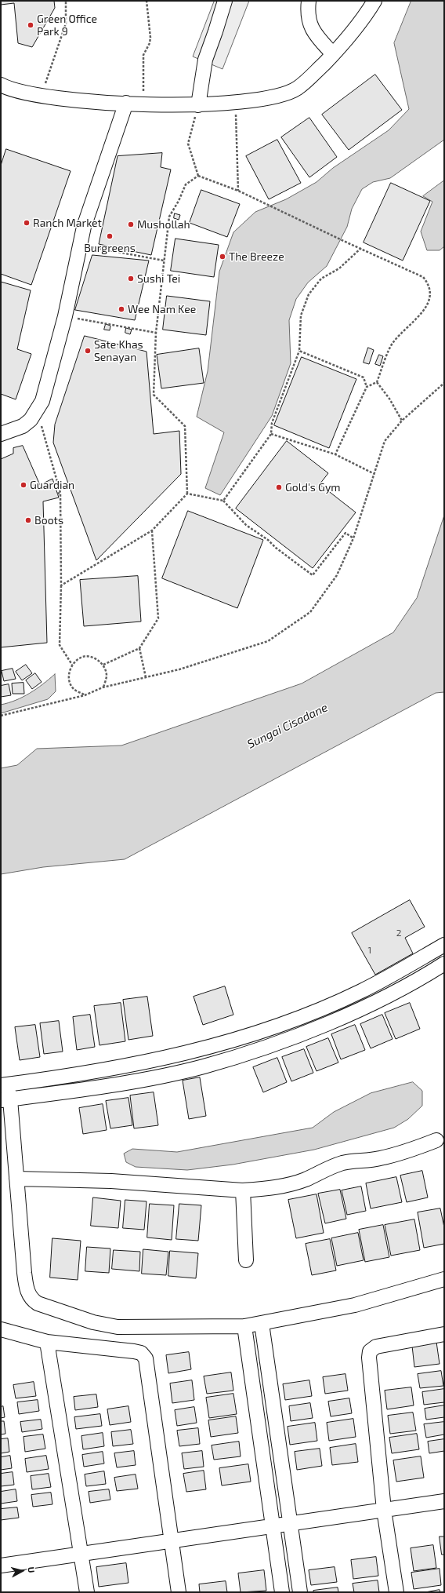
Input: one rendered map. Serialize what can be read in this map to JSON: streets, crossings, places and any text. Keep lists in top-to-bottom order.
{
  "water": ["Sungai Cisadane"],
  "places": [
    "Green Office Park 9",
    "Ranch Market",
    "Mushollah",
    "Burgreens",
    "The Breeze",
    "Sushi Tei",
    "Wee Nam Kee",
    "Sate Khas Senayan",
    "Guardian",
    "Gold's Gym",
    "Boots"
  ],
  "house_numbers": ["2", "1"],
  "north": "right"
}
